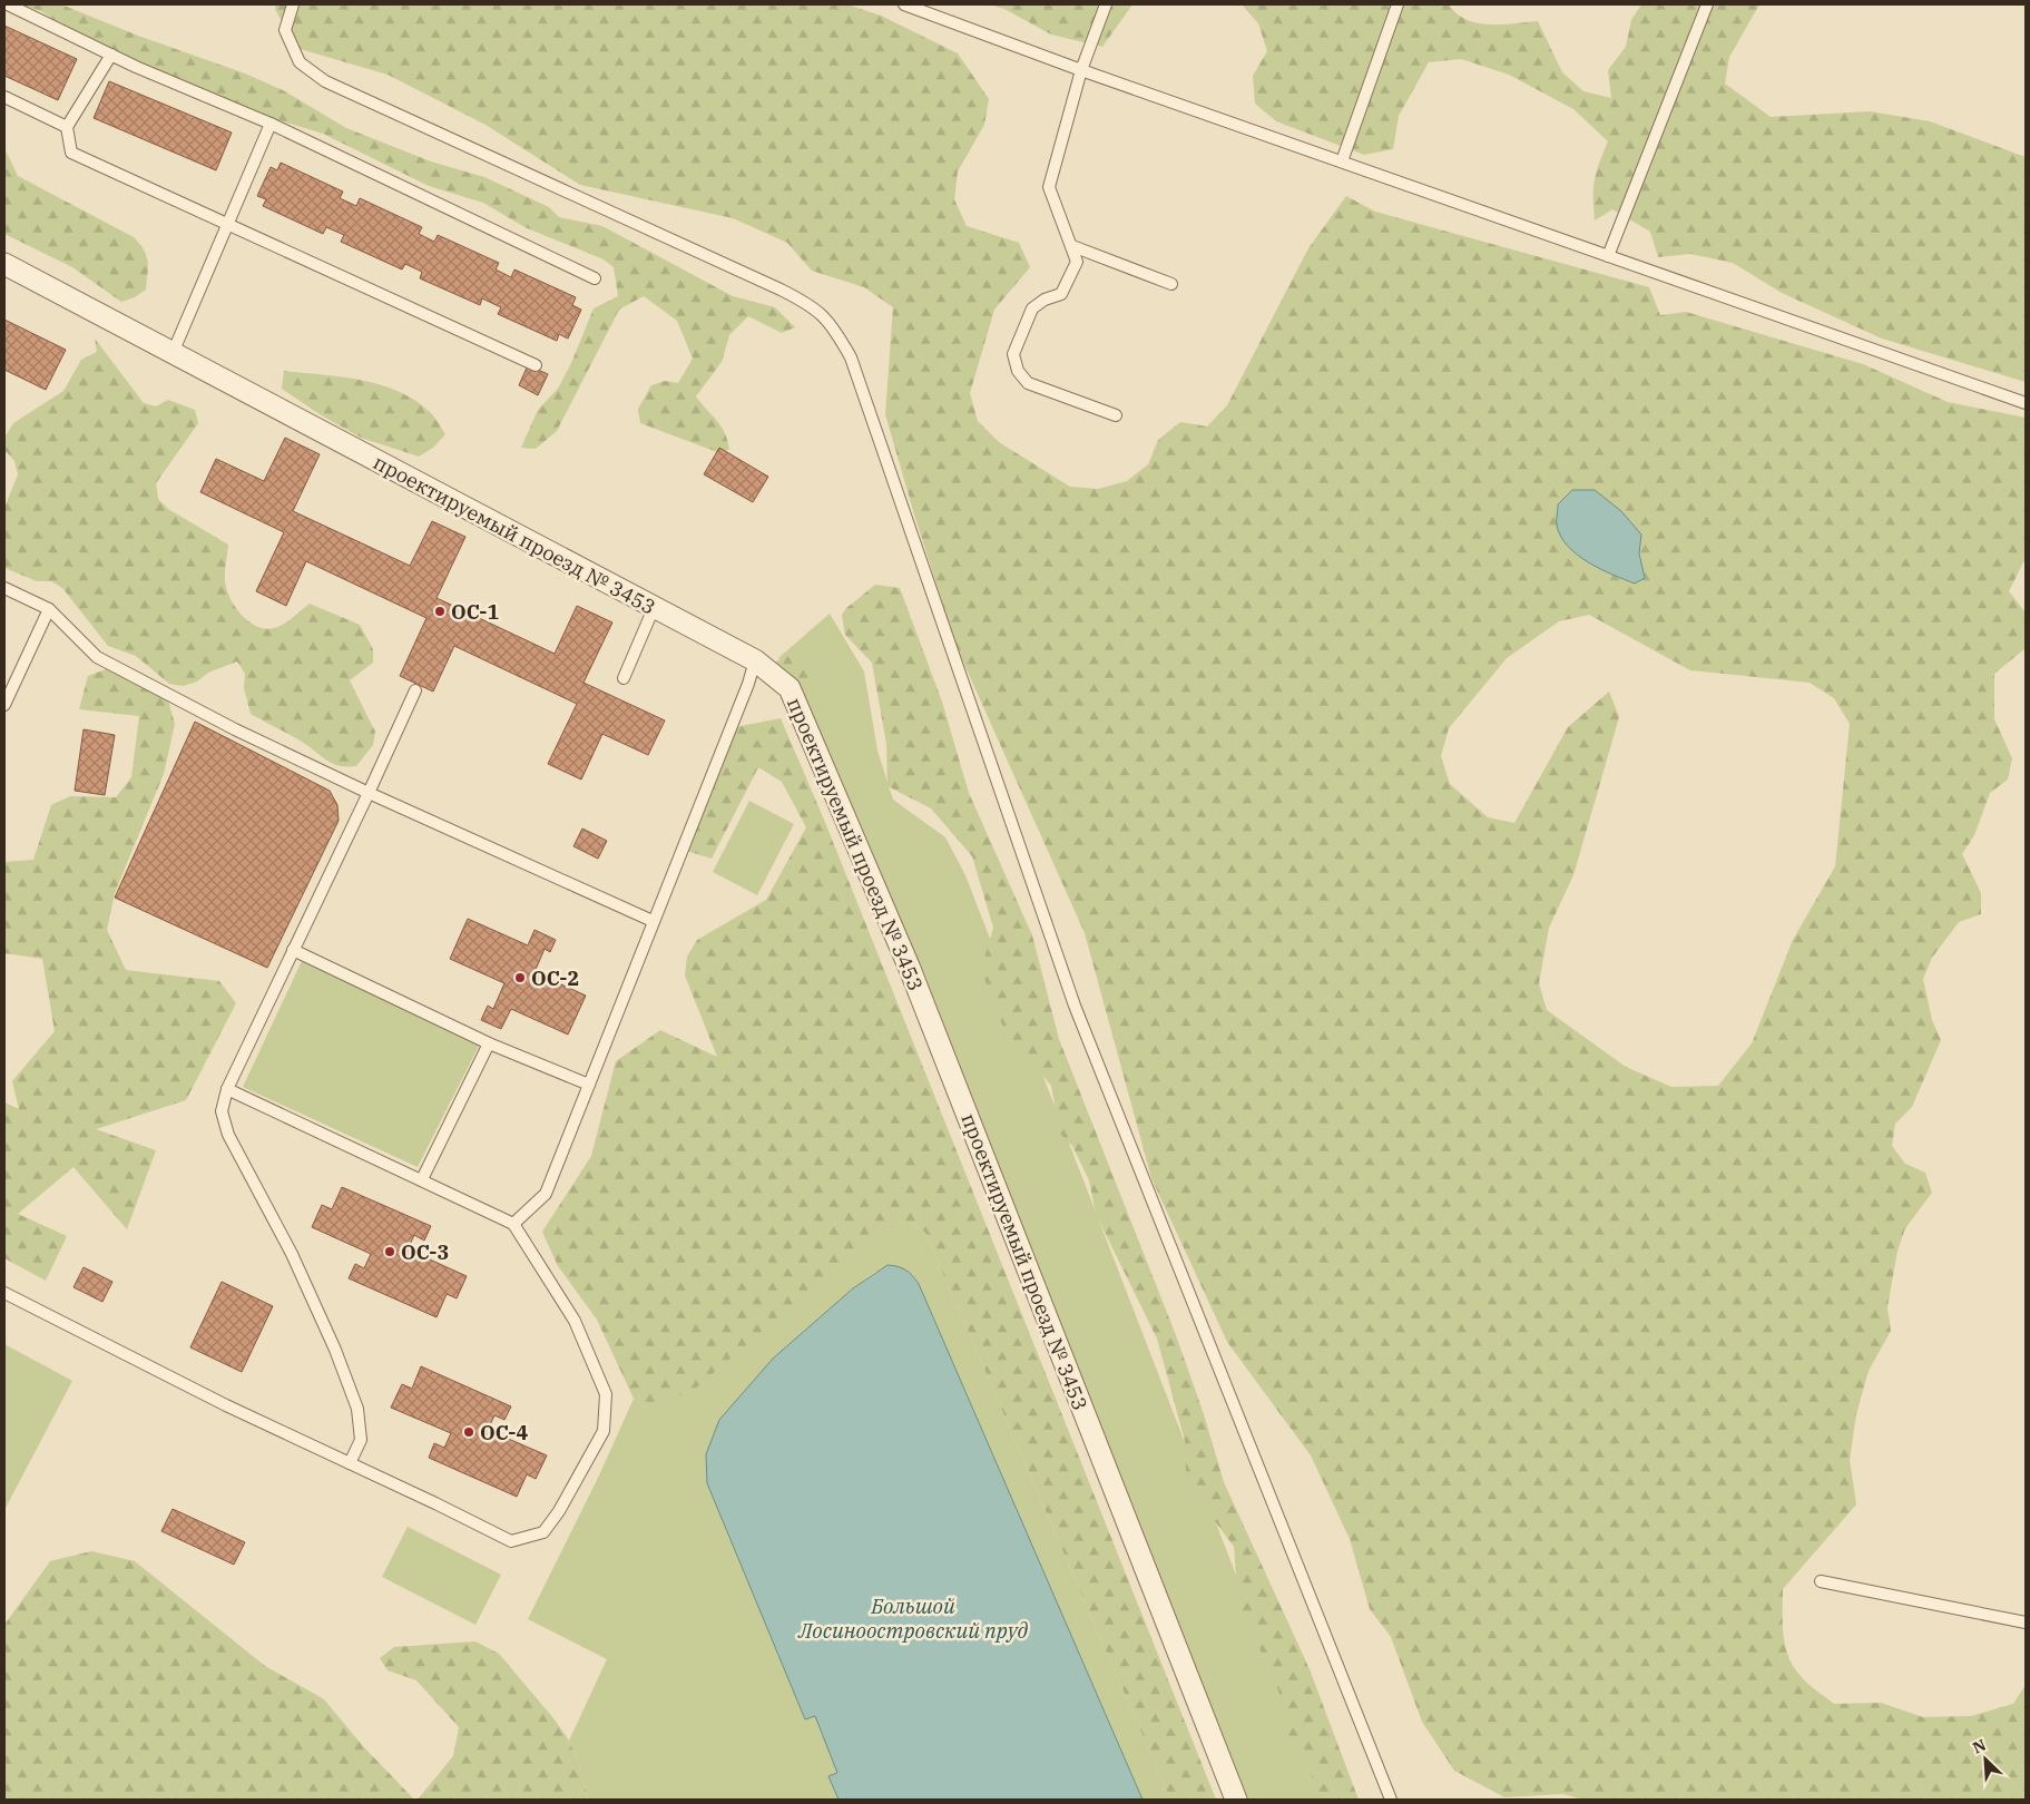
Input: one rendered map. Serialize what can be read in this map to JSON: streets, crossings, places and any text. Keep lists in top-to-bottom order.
{
  "streets": {
    "street": ["проектируемый проезд № 3453"]
  },
  "water": ["Большой Лосиноостровский пруд"],
  "places": [
    "ОС-1",
    "ОС-2",
    "ОС-3",
    "ОС-4"
  ],
  "north": "top left"
}
